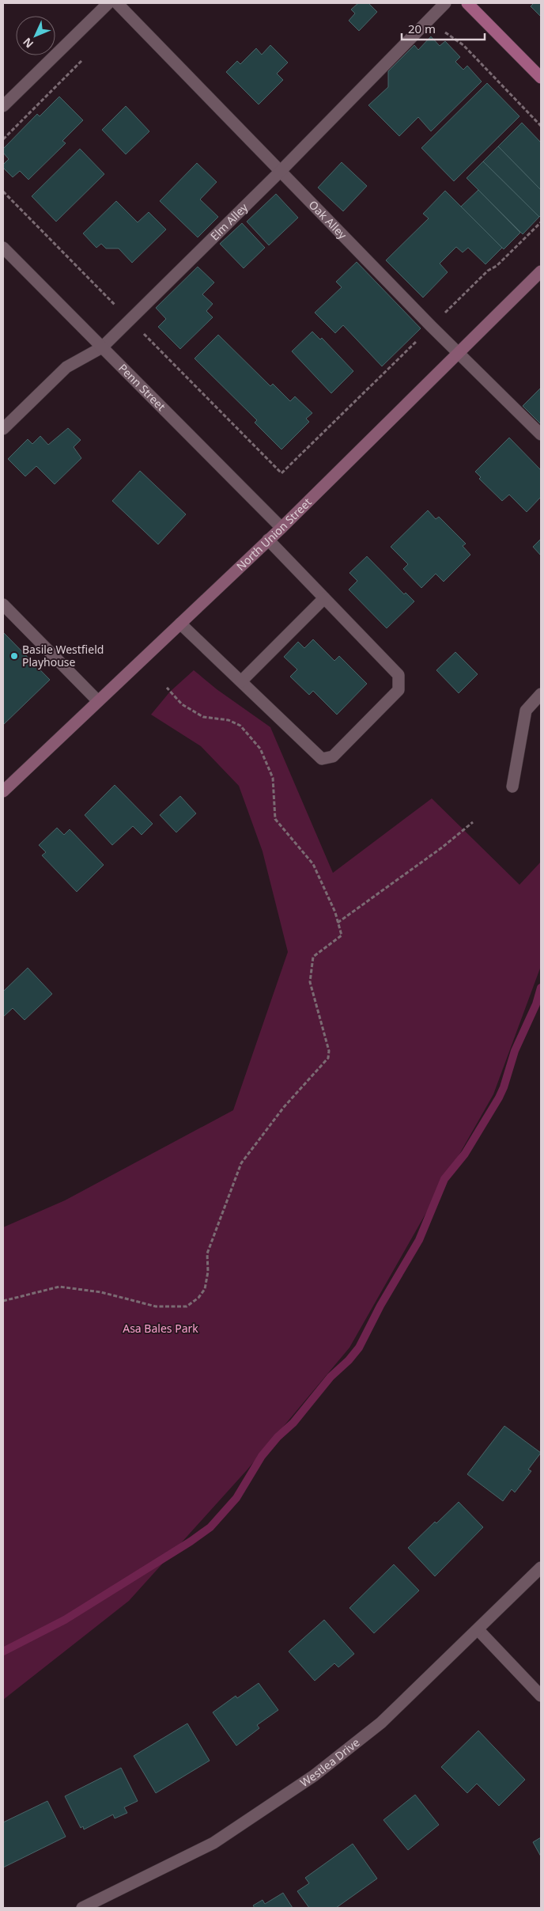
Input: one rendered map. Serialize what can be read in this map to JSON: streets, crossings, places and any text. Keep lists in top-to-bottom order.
{
  "streets": {
    "street": [
      "Oak Alley",
      "Elm Alley",
      "Penn Street",
      "North Union Street",
      "Westlea Drive"
    ]
  },
  "crossings": [
    ["Oak Alley", "Elm Alley"],
    ["Oak Alley", "North Union Street"],
    ["Elm Alley", "Penn Street"],
    ["Penn Street", "North Union Street"]
  ],
  "parks": ["Asa Bales Park"],
  "places": ["Basile Westfield Playhouse"],
  "scale_bar": "20 m",
  "north": "bottom left"
}
